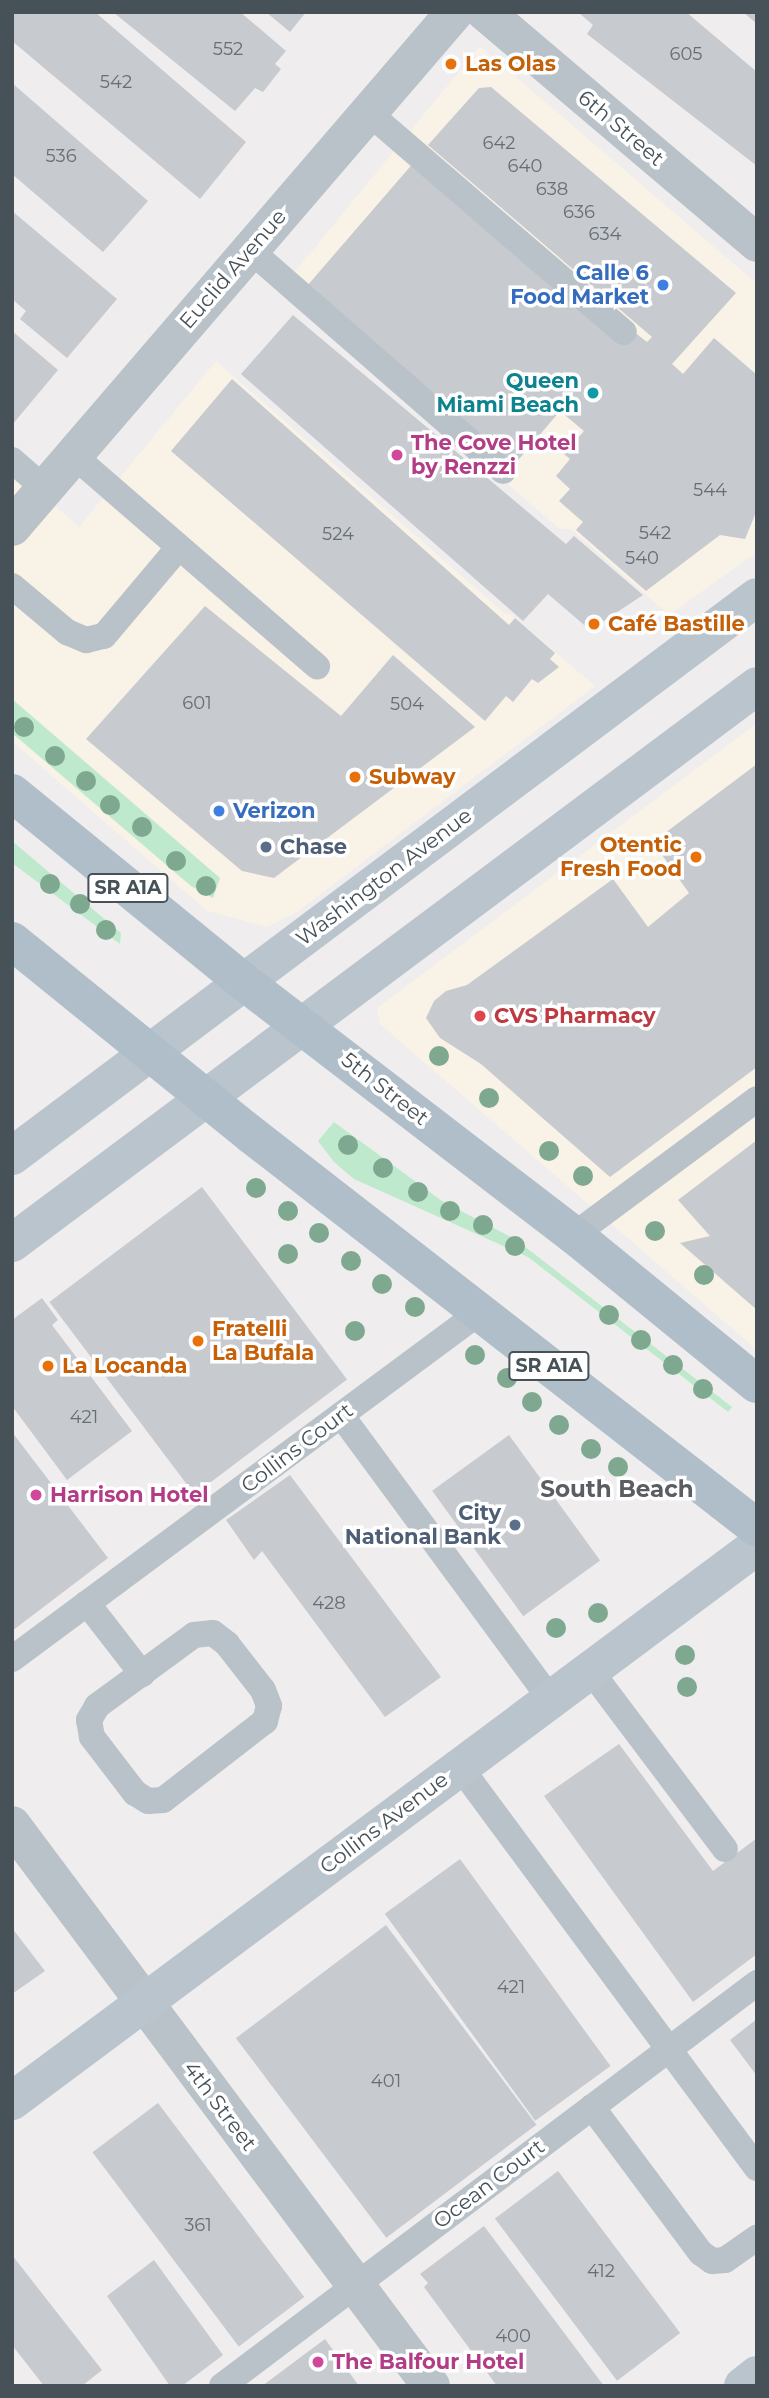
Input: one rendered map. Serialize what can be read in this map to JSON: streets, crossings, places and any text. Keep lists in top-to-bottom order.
{
  "streets": {
    "main road": [
      "Washington Avenue",
      "SR A1A",
      "5th Street",
      "Collins Avenue"
    ],
    "street": ["6th Street", "Euclid Avenue", "4th Street"],
    "lane": ["Collins Court", "Ocean Court"]
  },
  "crossings": [
    ["Washington Avenue", "SR A1A"],
    ["Washington Avenue", "5th Street"],
    ["SR A1A", "Collins Court"],
    ["Collins Avenue", "4th Street"],
    ["4th Street", "Ocean Court"]
  ],
  "districts": ["South Beach"],
  "places": [
    "Las Olas",
    "Calle 6 Food Market",
    "Queen Miami Beach",
    "The Cove Hotel by Renzzi",
    "Café Bastille",
    "Subway",
    "Verizon",
    "Chase",
    "Otentic Fresh Food",
    "CVS Pharmacy",
    "Fratelli La Bufala",
    "La Locanda",
    "Harrison Hotel",
    "City National Bank",
    "The Balfour Hotel"
  ],
  "house_numbers": [
    "552",
    "605",
    "542",
    "642",
    "536",
    "640",
    "638",
    "636",
    "634",
    "544",
    "542",
    "524",
    "540",
    "601",
    "504",
    "421",
    "428",
    "421",
    "401",
    "361",
    "412",
    "400"
  ]
}
